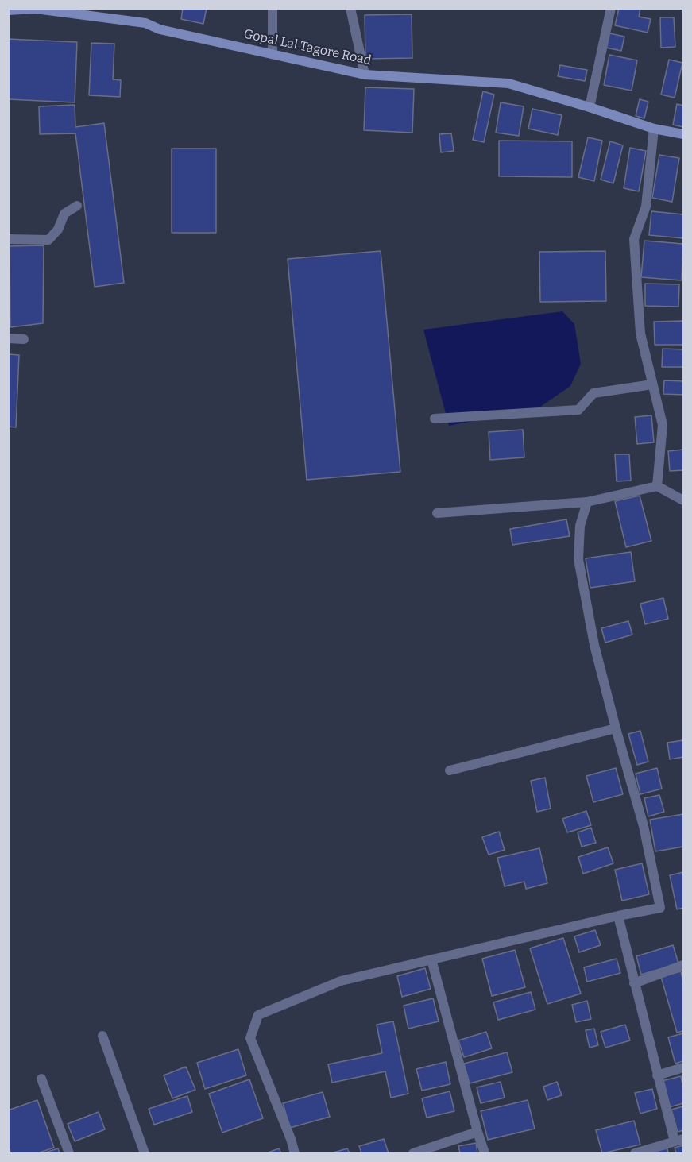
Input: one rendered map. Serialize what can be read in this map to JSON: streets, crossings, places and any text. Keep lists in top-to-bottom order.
{
  "streets": {
    "street": ["Gopal Lal Tagore Road"]
  }
}
